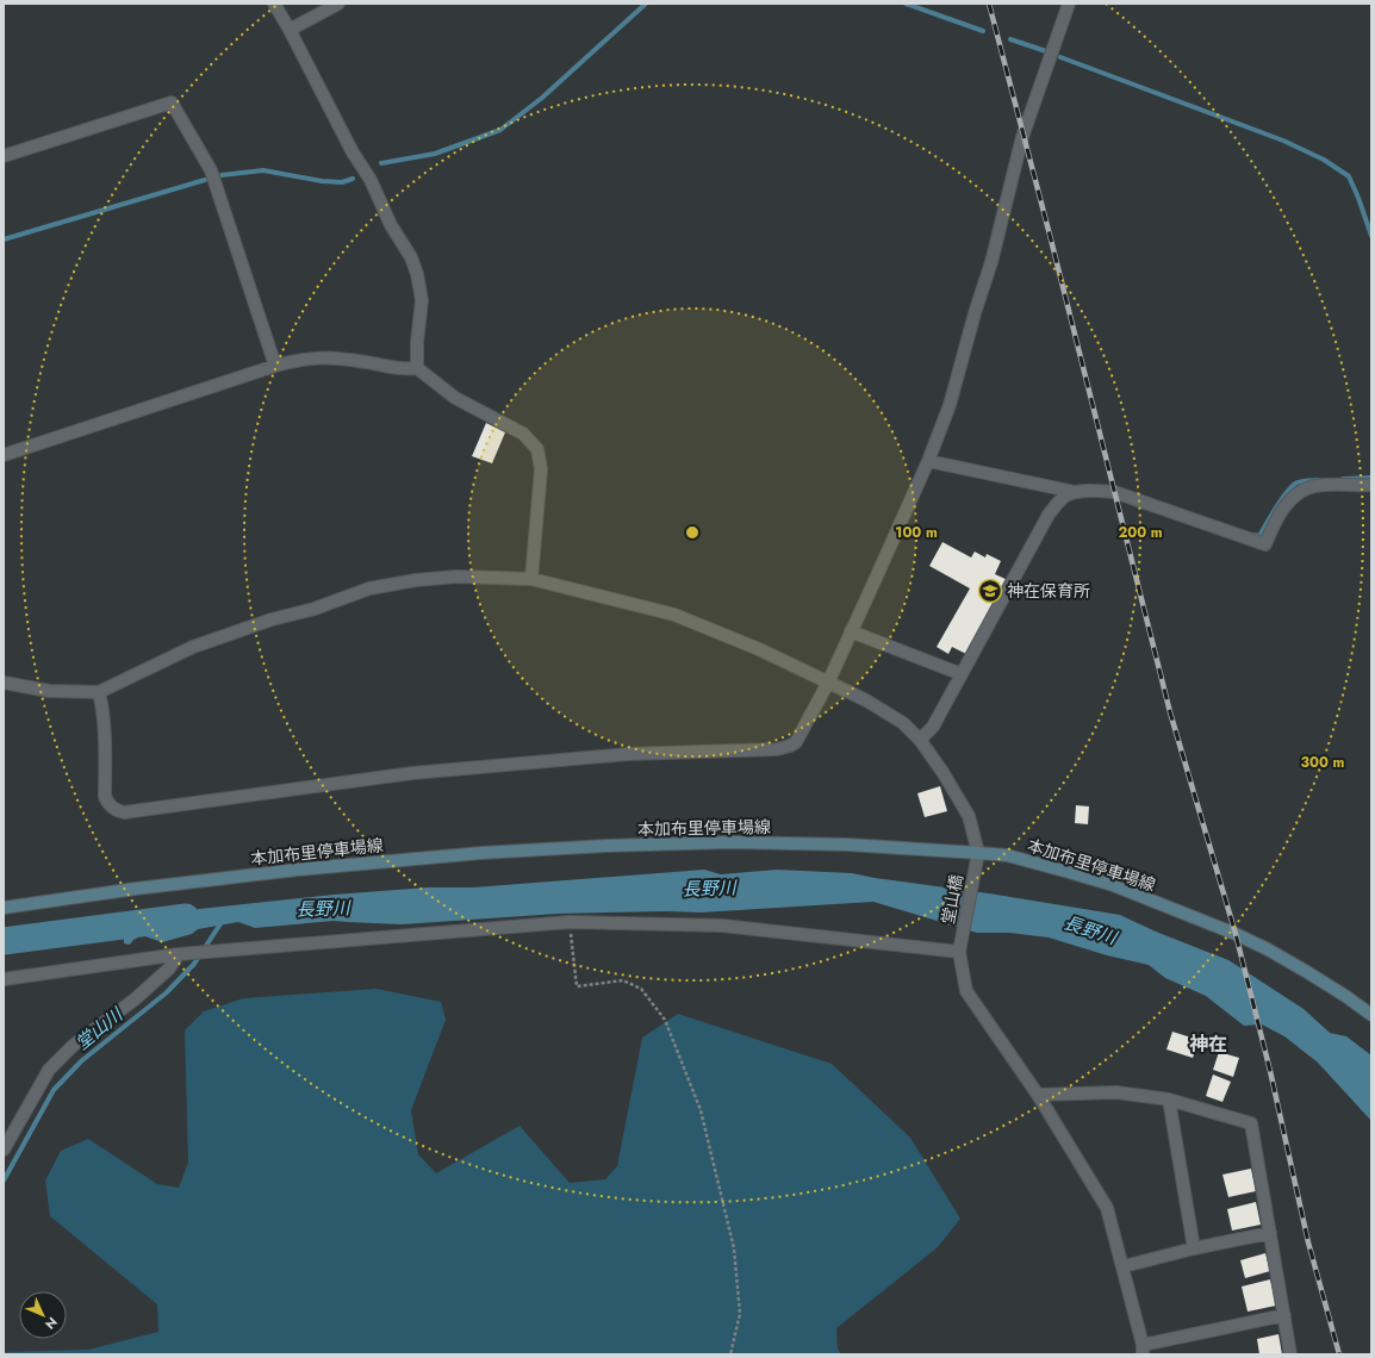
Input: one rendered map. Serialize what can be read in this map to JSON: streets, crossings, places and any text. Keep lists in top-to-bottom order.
{
  "streets": {
    "main road": ["本加布里停車場線"],
    "street": ["堂山橋"]
  },
  "crossings": [
    ["本加布里停車場線", "堂山橋"]
  ],
  "districts": ["神在"],
  "water": ["長野川", "堂山川"],
  "places": {
    "school or university": ["神在保育所"]
  },
  "north": "bottom right",
  "rings": ["100 m", "200 m", "300 m"]
}
